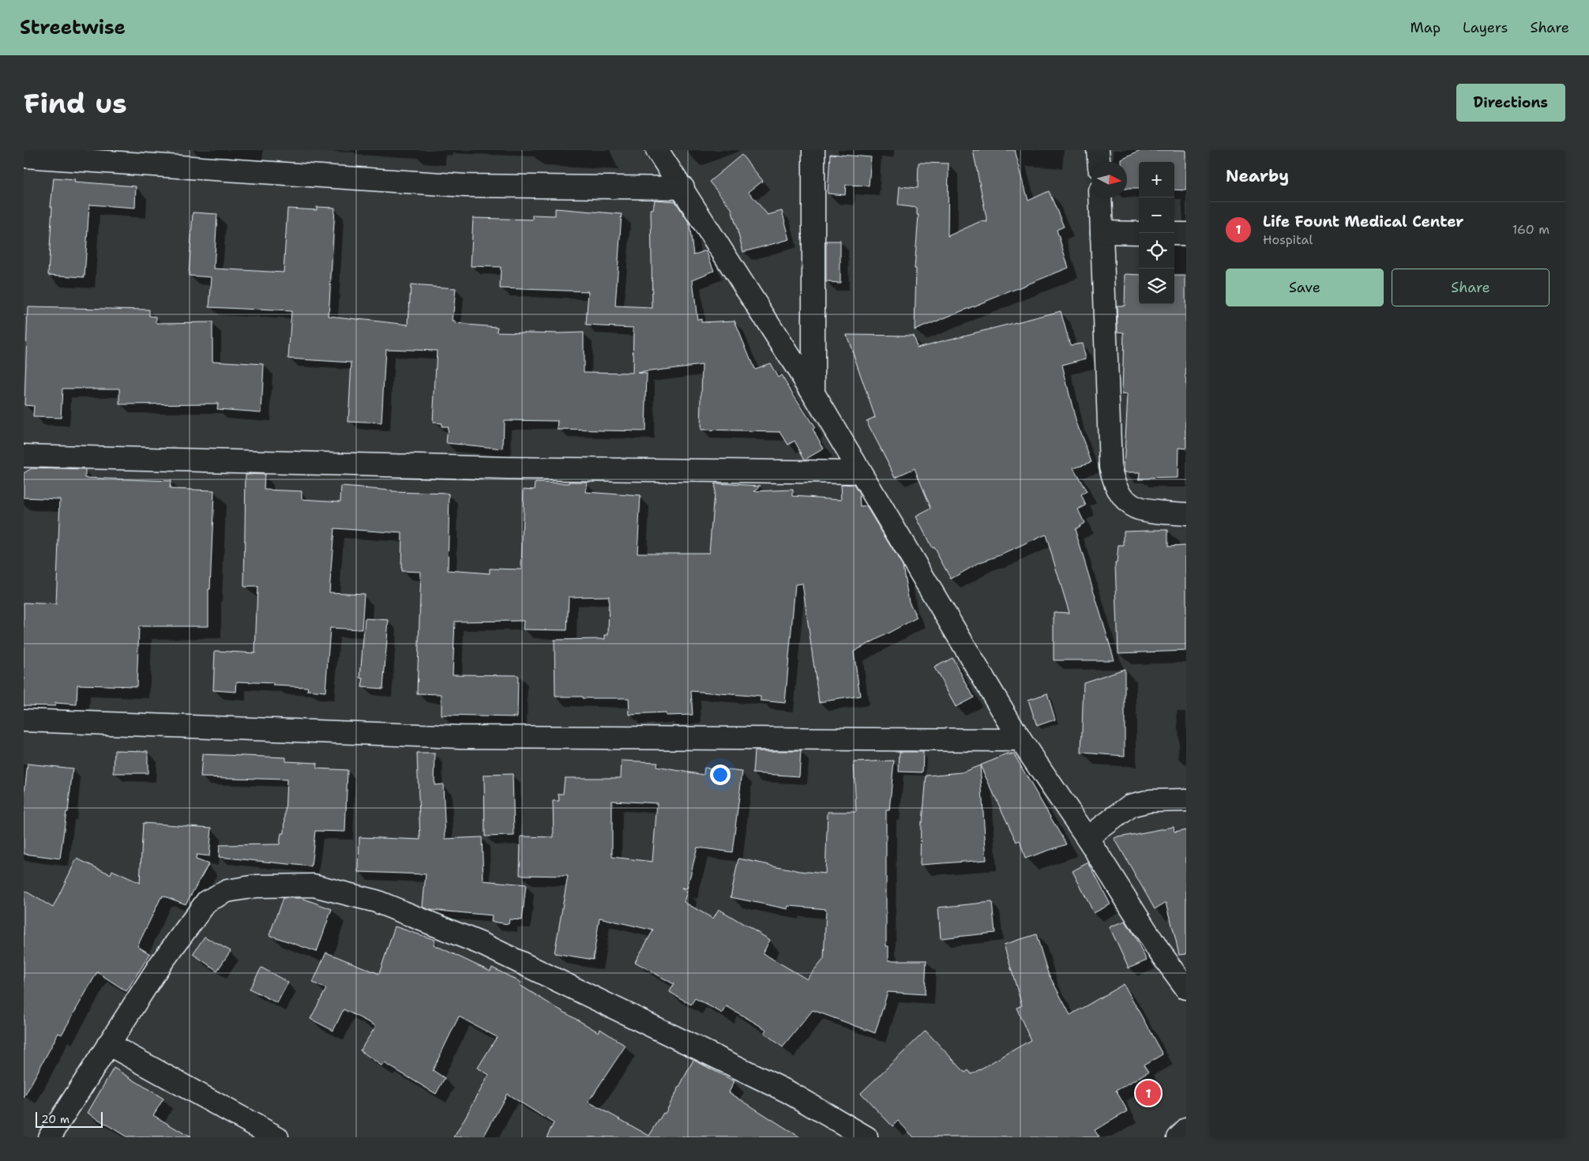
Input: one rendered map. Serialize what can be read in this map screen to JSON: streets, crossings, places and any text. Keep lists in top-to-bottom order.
{
  "scale_bar": "20 m",
  "north": "right",
  "page": {
    "header": "Streetwise",
    "nav": ["Map", "Layers", "Share"],
    "buttons": [
      "Directions",
      ["Save", "Share"]
    ],
    "title": "Find us",
    "heading": "Nearby",
    "map_buttons": ["+", "−"],
    "list": [
      {
        "mark": "1",
        "name": "Life Fount Medical Center",
        "note": "Hospital",
        "value": "160 m"
      }
    ],
    "pins": "1",
    "scale": "20 m"
  }
}
